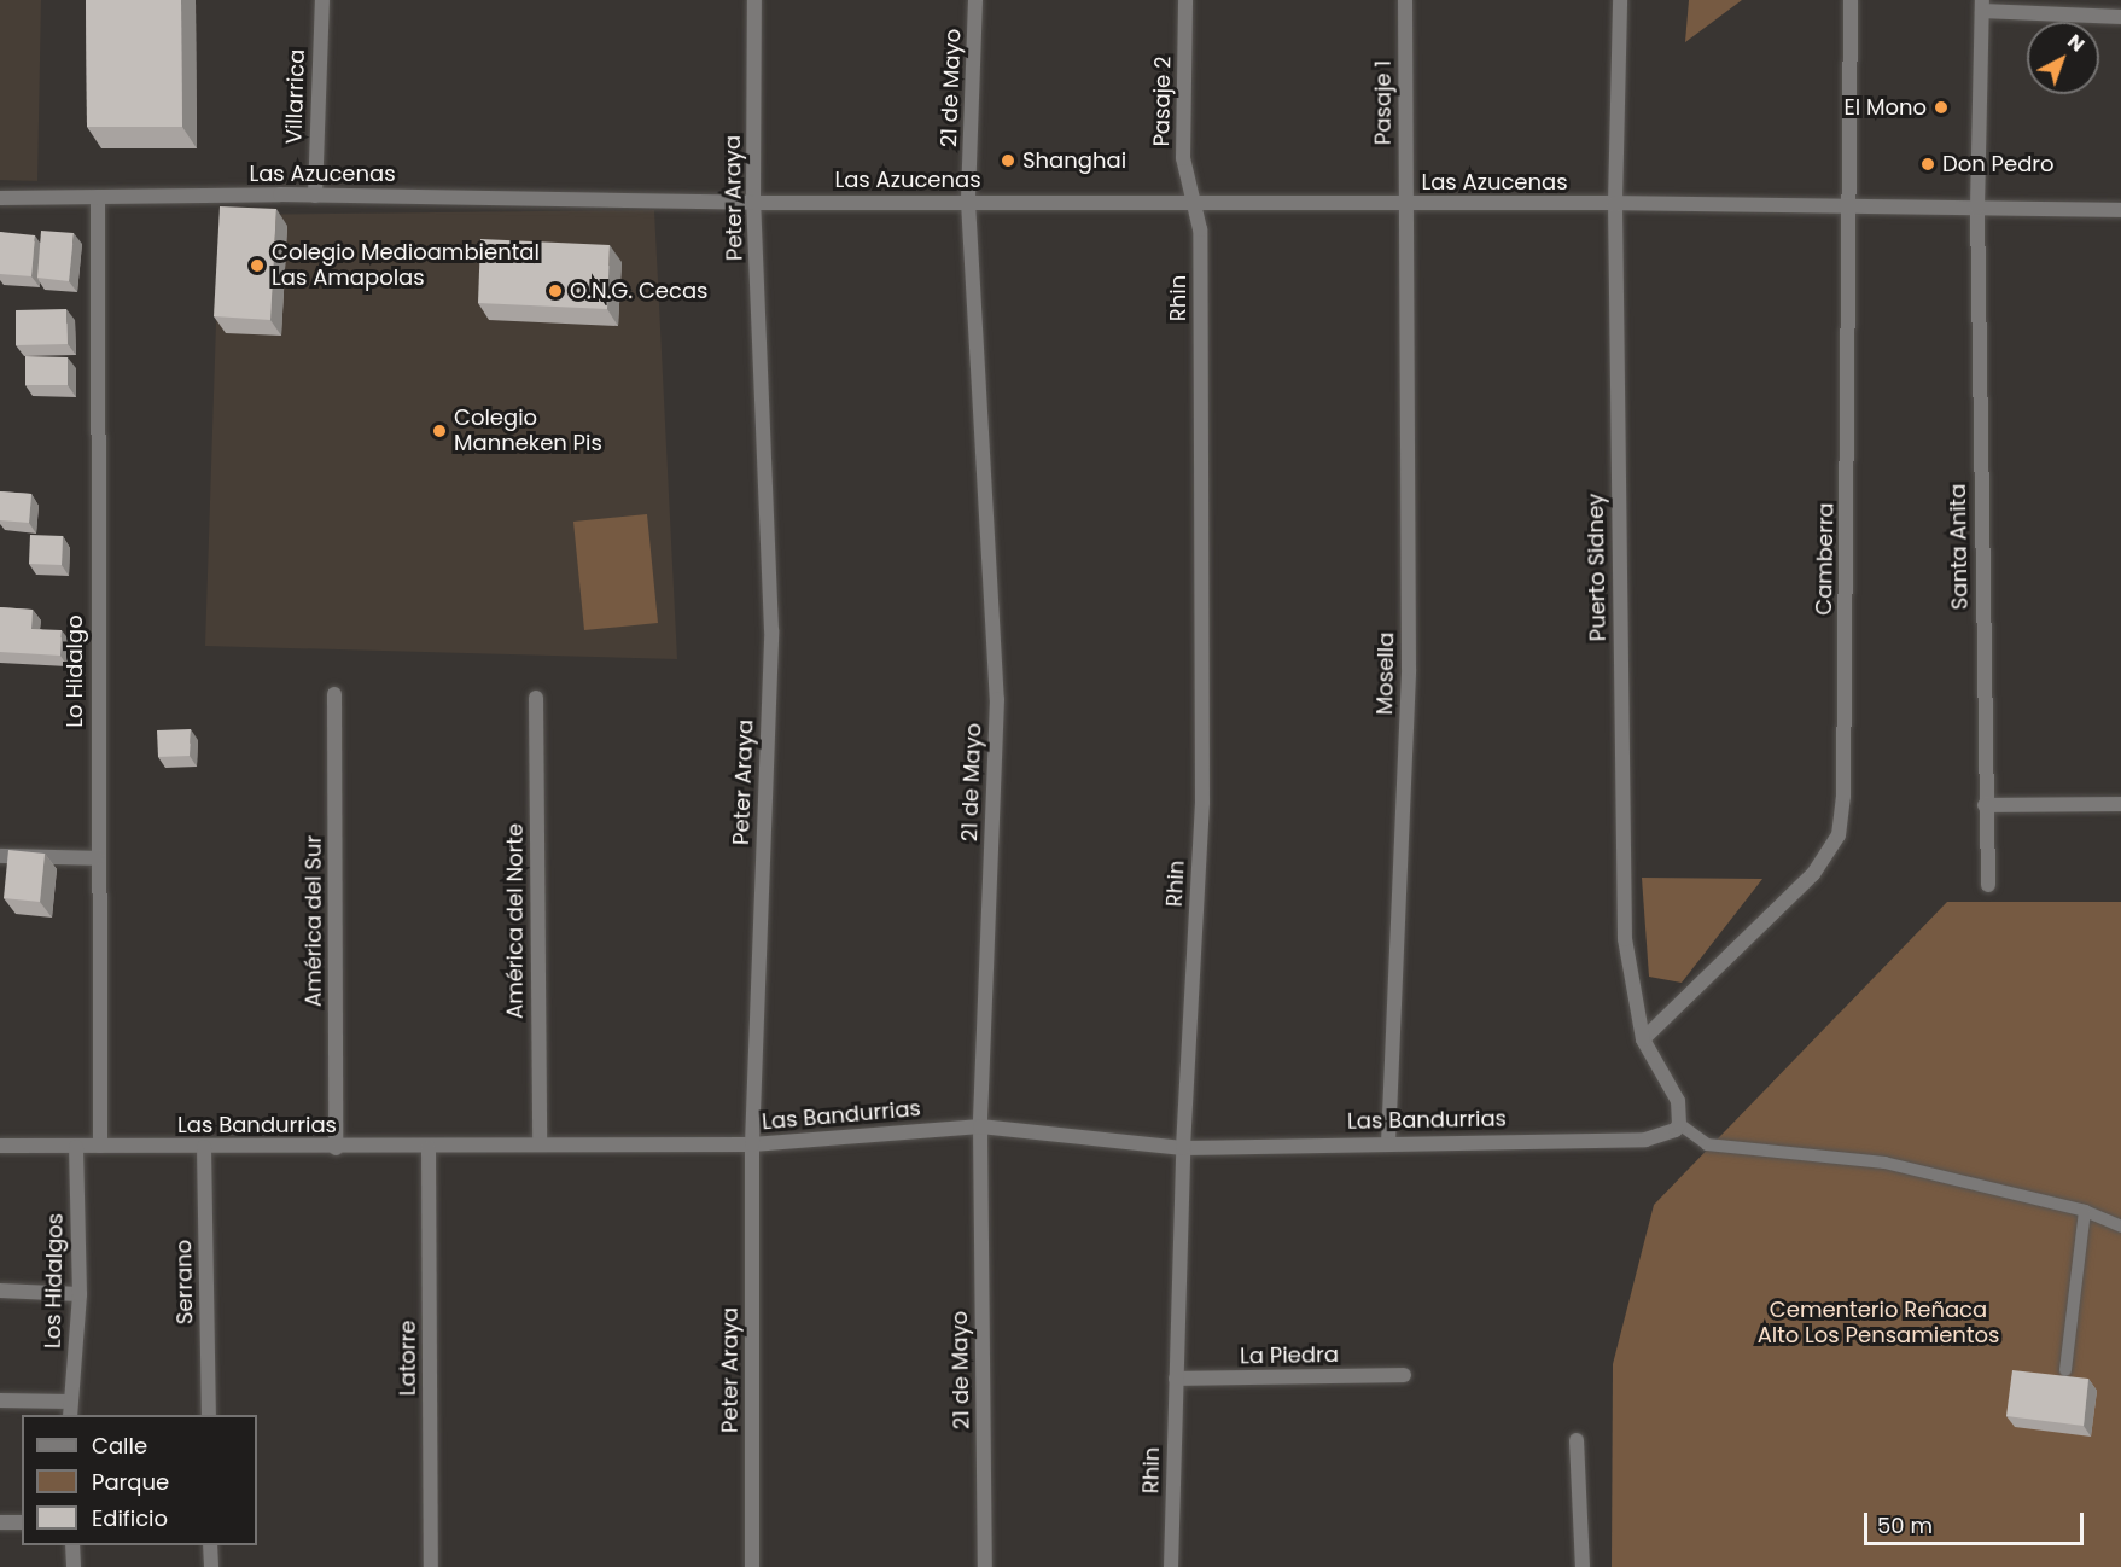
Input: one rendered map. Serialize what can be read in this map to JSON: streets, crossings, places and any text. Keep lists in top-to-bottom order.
{
  "streets": {
    "street": [
      "21 de Mayo",
      "Villarrica",
      "Pasaje 2",
      "Pasaje 1",
      "Las Azucenas",
      "Peter Araya",
      "Rhin",
      "Santa Anita",
      "Camberra",
      "Puerto Sidney",
      "Lo Hidalgo",
      "Mosella",
      "América del Sur",
      "América del Norte",
      "Las Bandurrias",
      "Los Hidalgos",
      "Serrano",
      "La Piedra",
      "Latorre"
    ]
  },
  "crossings": [
    ["21 de Mayo", "Las Azucenas"],
    ["21 de Mayo", "Las Bandurrias"],
    ["Villarrica", "Las Azucenas"],
    ["Pasaje 2", "Las Azucenas"],
    ["Pasaje 2", "Rhin"],
    ["Pasaje 1", "Las Azucenas"],
    ["Pasaje 1", "Mosella"],
    ["Las Azucenas", "Peter Araya"],
    ["Las Azucenas", "Rhin"],
    ["Las Azucenas", "Santa Anita"],
    ["Las Azucenas", "Camberra"],
    ["Las Azucenas", "Puerto Sidney"],
    ["Las Azucenas", "Lo Hidalgo"],
    ["Las Azucenas", "Mosella"],
    ["Peter Araya", "Las Bandurrias"],
    ["Rhin", "Las Bandurrias"],
    ["Rhin", "La Piedra"],
    ["Camberra", "Puerto Sidney"],
    ["Puerto Sidney", "Las Bandurrias"],
    ["Lo Hidalgo", "Las Bandurrias"],
    ["Mosella", "Las Bandurrias"],
    ["América del Sur", "Las Bandurrias"],
    ["América del Norte", "Las Bandurrias"],
    ["Las Bandurrias", "Los Hidalgos"],
    ["Las Bandurrias", "Serrano"],
    ["Las Bandurrias", "Latorre"]
  ],
  "parks": ["Cementerio Reñaca Alto Los Pensamientos"],
  "places": [
    "El Mono",
    "Shanghai",
    "Don Pedro",
    "Colegio Medioambiental Las Amapolas",
    "O.N.G. Cecas",
    "Colegio Manneken Pis"
  ],
  "legend": ["Calle", "Parque", "Edificio"],
  "scale_bar": "50 m",
  "north": "top right"
}
